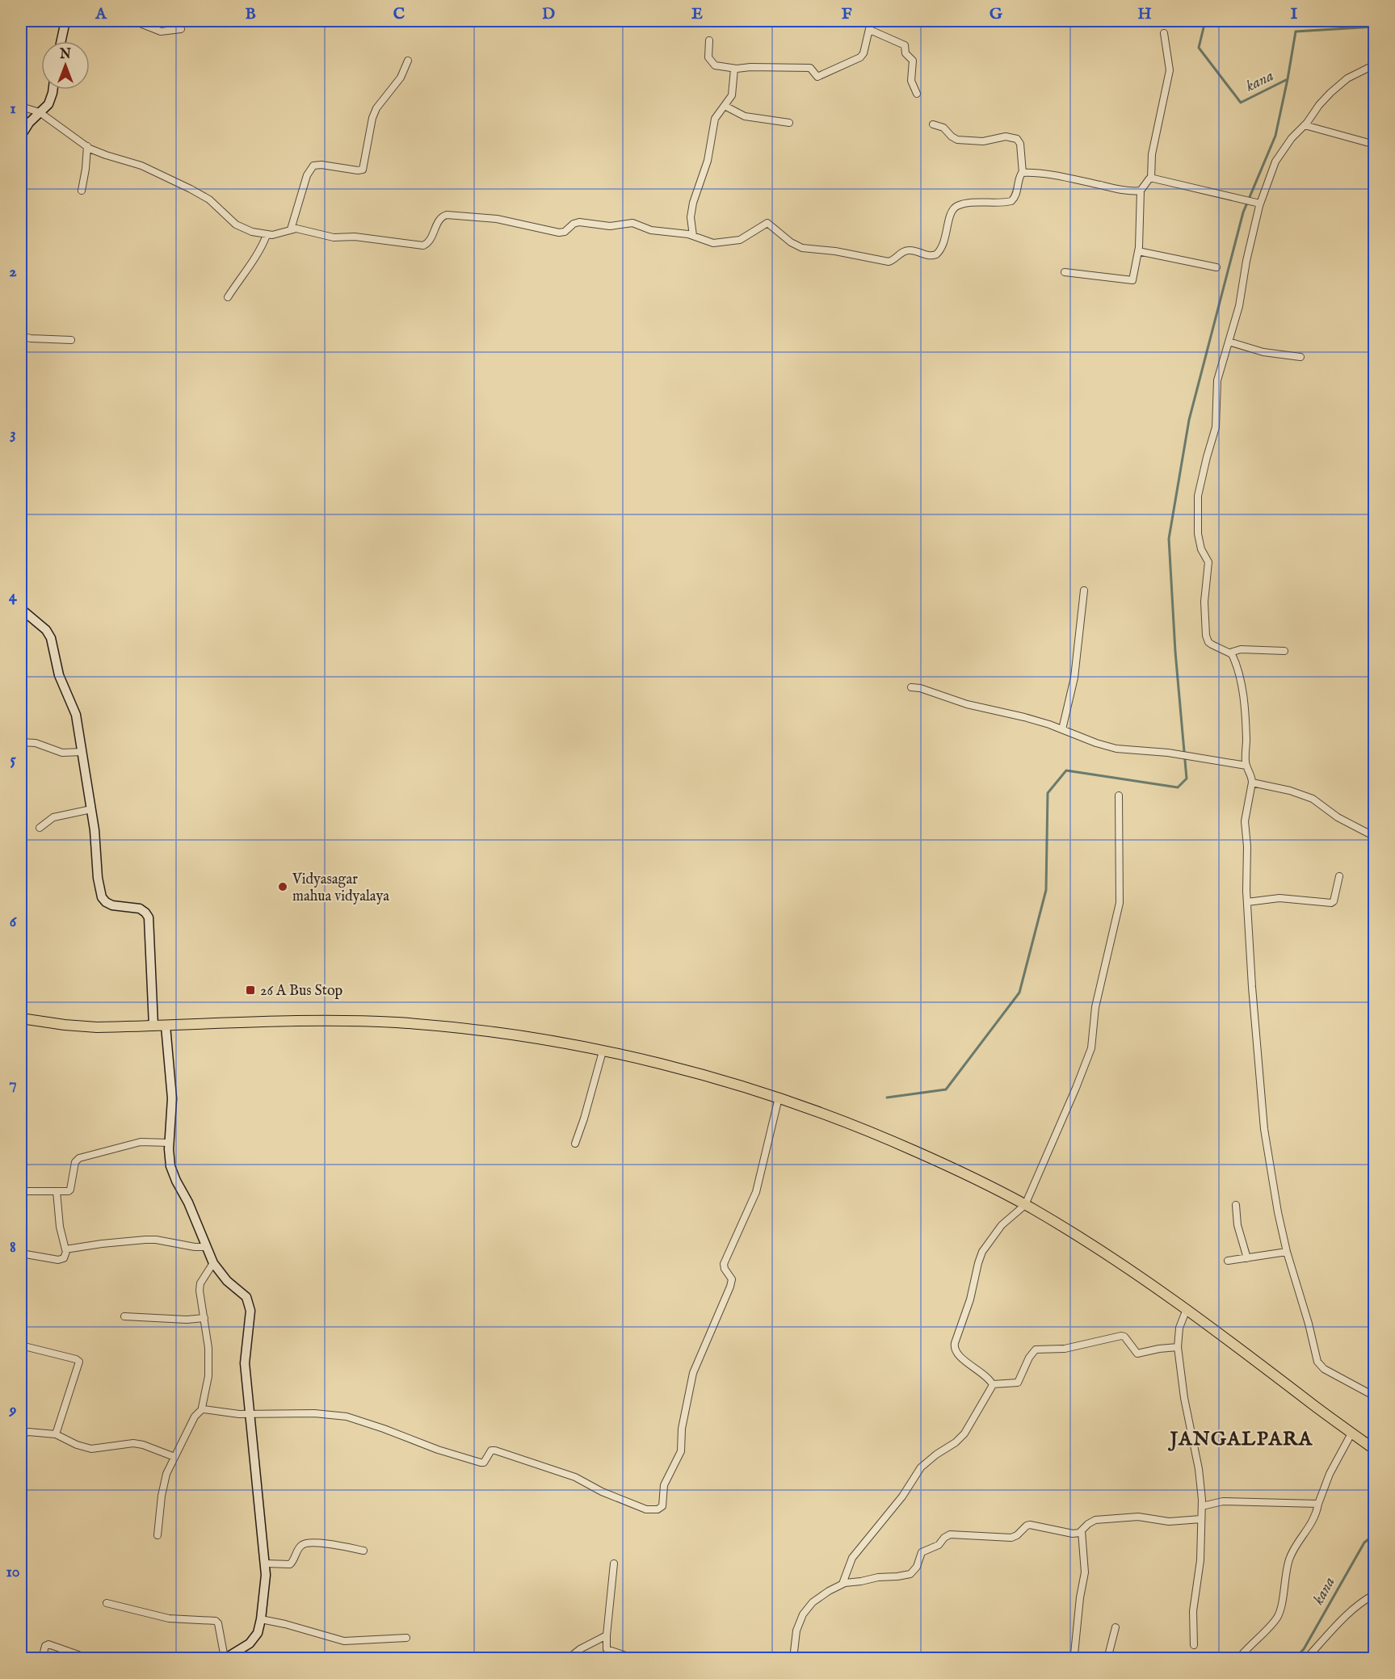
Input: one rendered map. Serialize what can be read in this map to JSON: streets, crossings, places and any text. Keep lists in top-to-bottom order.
{
  "districts": ["JANGALPARA"],
  "water": ["kana"],
  "places": {
    "other": ["Vidyasagar mahua vidyalaya"],
    "transit": ["26 A Bus Stop"]
  },
  "north": "top",
  "grid": {
    "columns": [
      "A",
      "B",
      "C",
      "D",
      "E",
      "F",
      "G",
      "H",
      "I"
    ],
    "rows": [
      "1",
      "2",
      "3",
      "4",
      "5",
      "6",
      "7",
      "8",
      "9",
      "10"
    ]
  }
}
